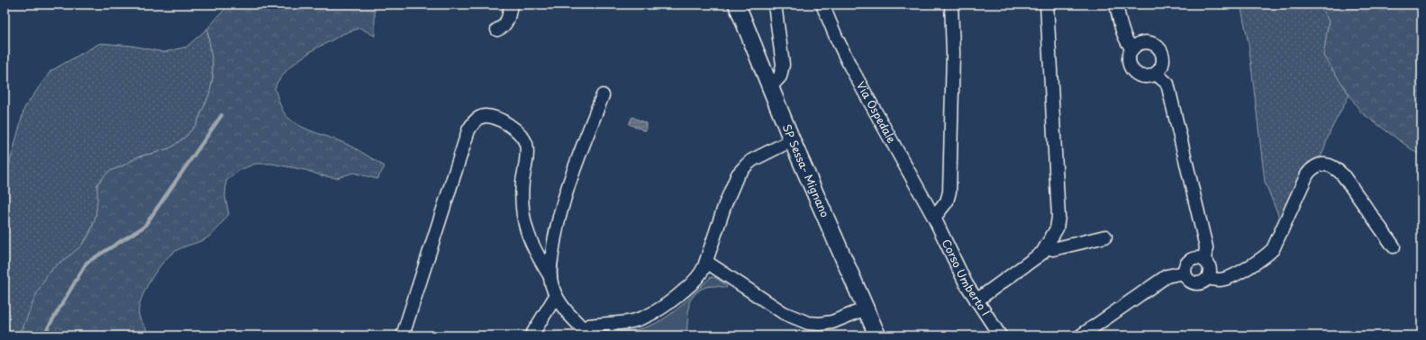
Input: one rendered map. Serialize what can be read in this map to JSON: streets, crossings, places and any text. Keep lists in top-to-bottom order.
{
  "streets": {
    "street": ["Via Ospedale", "SP Sessa- Mignano", "Corso Umberto I"]
  },
  "crossings": [
    ["Via Ospedale", "Corso Umberto I"]
  ]
}
